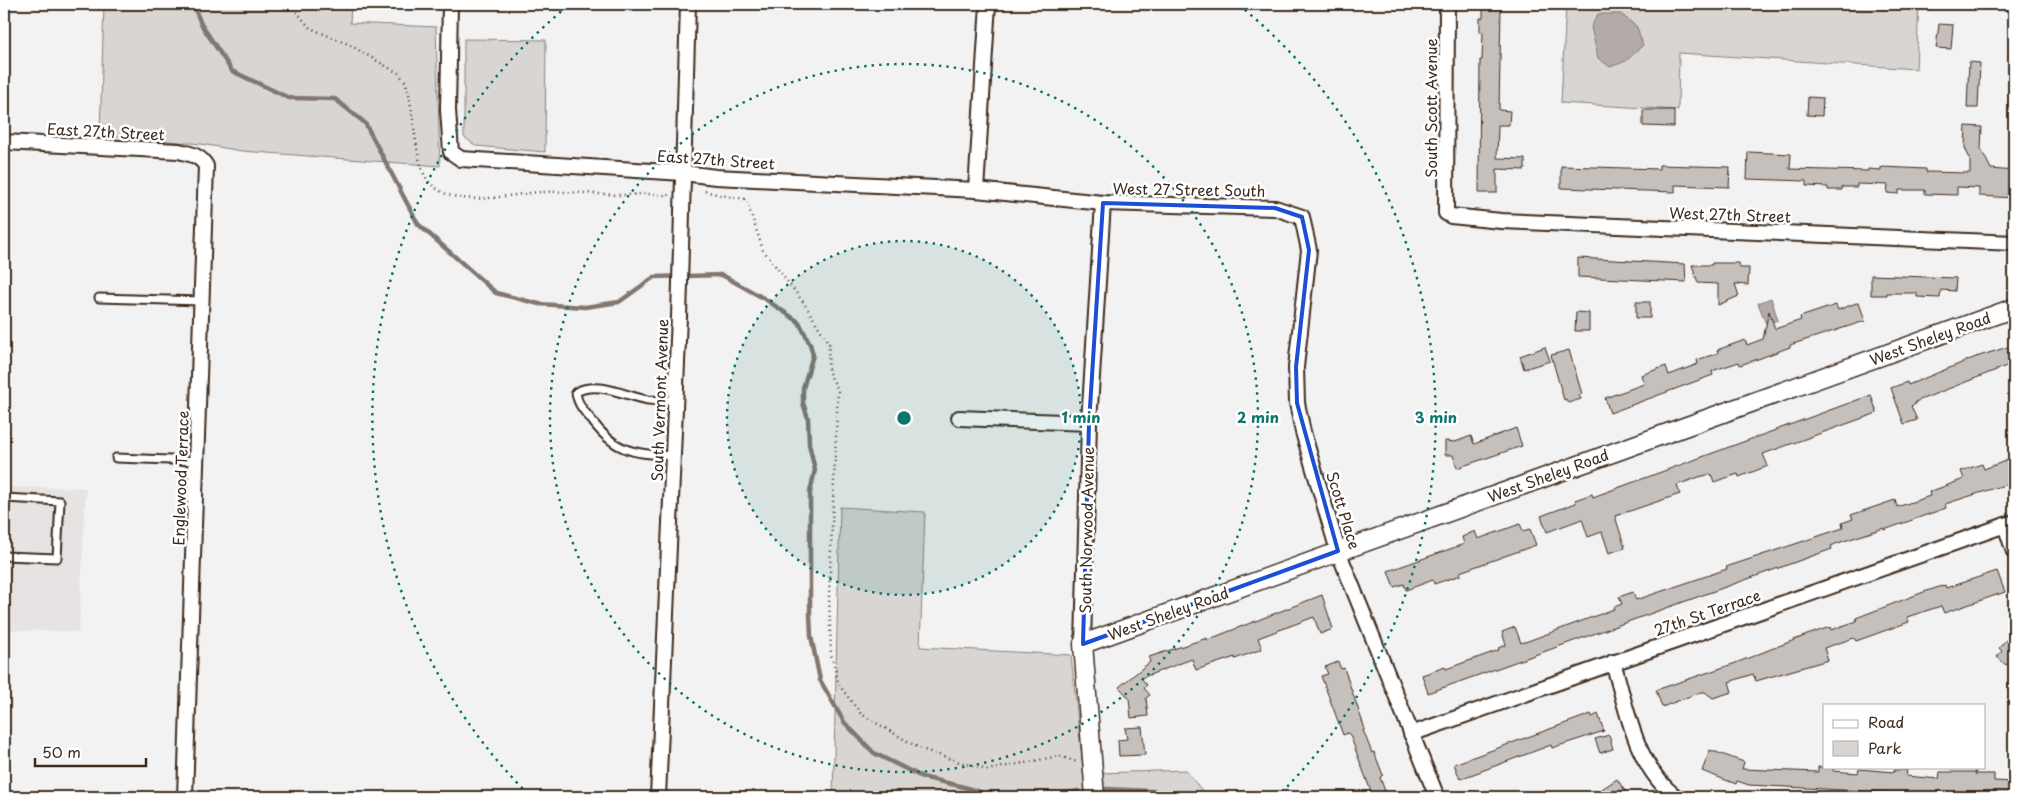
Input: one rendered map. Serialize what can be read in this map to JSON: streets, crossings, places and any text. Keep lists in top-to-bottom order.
{
  "streets": {
    "street": [
      "South Scott Avenue",
      "East 27th Street",
      "West 27 Street South",
      "West 27th Street",
      "West Sheley Road",
      "South Vermont Avenue",
      "Englewood Terrace",
      "Scott Place",
      "South Norwood Avenue",
      "27th St Terrace"
    ]
  },
  "crossings": [
    ["South Scott Avenue", "West 27th Street"],
    ["East 27th Street", "West 27 Street South"],
    ["East 27th Street", "South Vermont Avenue"],
    ["East 27th Street", "Englewood Terrace"],
    ["East 27th Street", "South Norwood Avenue"],
    ["West 27 Street South", "Scott Place"],
    ["West 27 Street South", "South Norwood Avenue"],
    ["West Sheley Road", "Scott Place"],
    ["West Sheley Road", "South Norwood Avenue"],
    ["Scott Place", "27th St Terrace"]
  ],
  "legend": ["Road", "Park"],
  "scale_bar": "50 m",
  "rings": ["1 min", "2 min", "3 min"]
}
